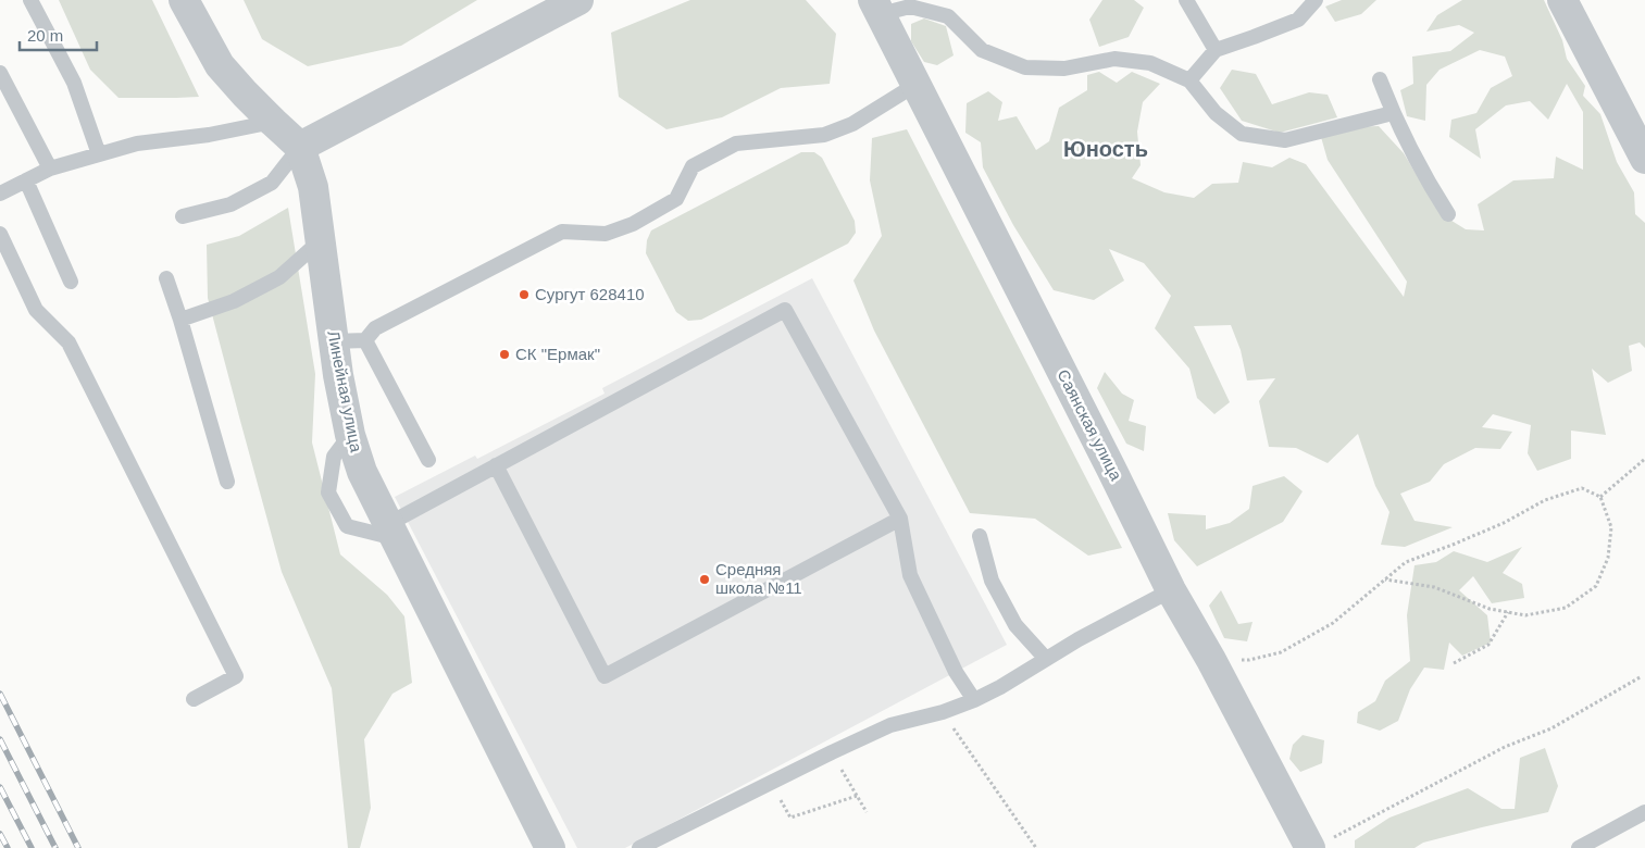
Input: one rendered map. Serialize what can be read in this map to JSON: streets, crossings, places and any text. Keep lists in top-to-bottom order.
{
  "streets": {
    "street": ["Линейная улица", "Саянская улица"]
  },
  "districts": ["Юность"],
  "places": ["Сургут 628410", "СК \"Ермак\"", "Средняя школа №11"],
  "scale_bar": "20 m"
}
